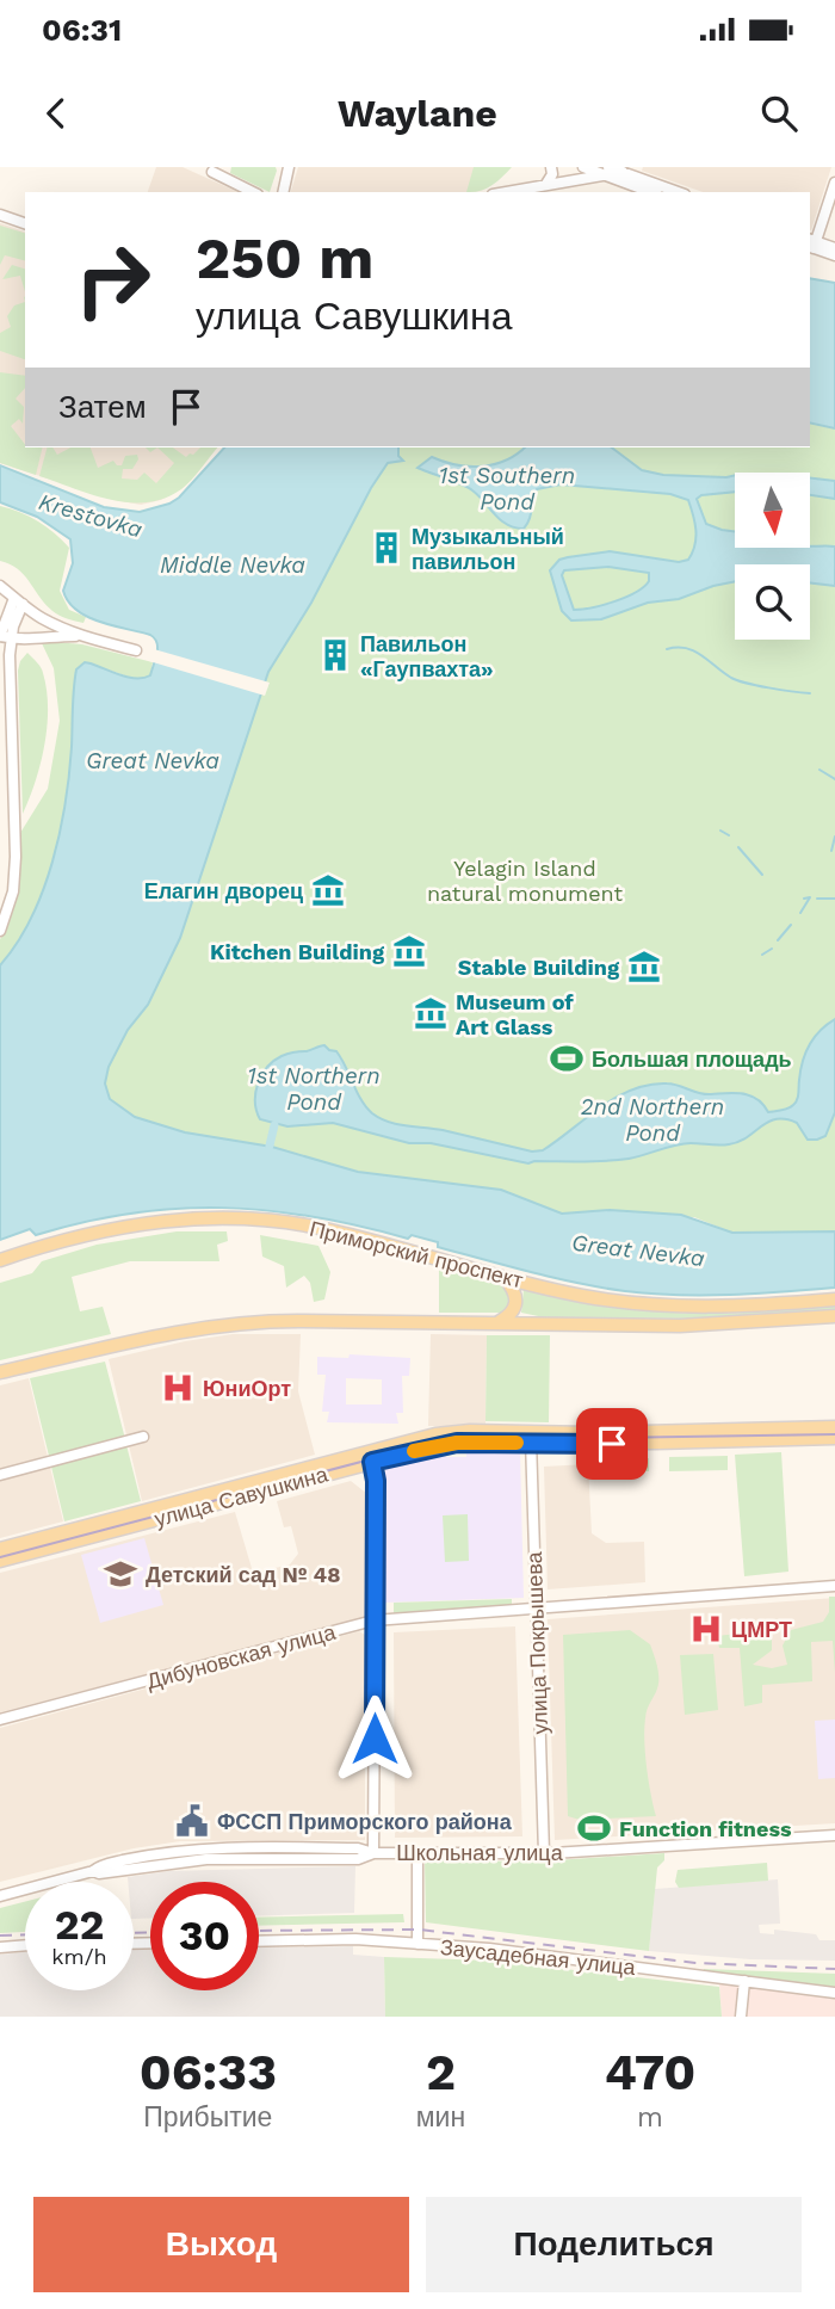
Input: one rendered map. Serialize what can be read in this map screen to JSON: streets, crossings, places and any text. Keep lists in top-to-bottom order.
{
  "streets": {
    "main road": ["Приморский проспект", "улица Савушкина"],
    "street": [
      "улица Покрышева",
      "Дибуновская улица",
      "Школьная улица",
      "Заусадебная улица"
    ]
  },
  "crossings": [
    ["улица Савушкина", "улица Покрышева"],
    ["улица Покрышева", "Дибуновская улица"],
    ["улица Покрышева", "Школьная улица"]
  ],
  "water": [
    "1st Southern Pond",
    "Krestovka",
    "Middle Nevka",
    "Great Nevka",
    "1st Northern Pond",
    "2nd Northern Pond"
  ],
  "parks": ["Yelagin Island natural monument"],
  "places": {
    "building": ["Музыкальный павильон", "Павильон «Гаупвахта»"],
    "museum": [
      "Елагин дворец",
      "Kitchen Building",
      "Stable Building",
      "Museum of Art Glass"
    ],
    "sports": ["Большая площадь", "Function fitness"],
    "hospital": ["ЮниОрт", "ЦМРТ"],
    "school or university": ["Детский сад № 48"],
    "public building": ["ФССП Приморского района"]
  },
  "north": "bottom",
  "page": {
    "status": "06:31",
    "header": "Waylane",
    "turn": ["250 m", "улица Савушкина"],
    "then": "Затем",
    "speed": "22 km/h",
    "limit": "30",
    "eta": [
      "06:33",
      "Прибытие",
      "2",
      "мин",
      "470",
      "m"
    ],
    "buttons": ["Выход", "Поделиться"]
  }
}
